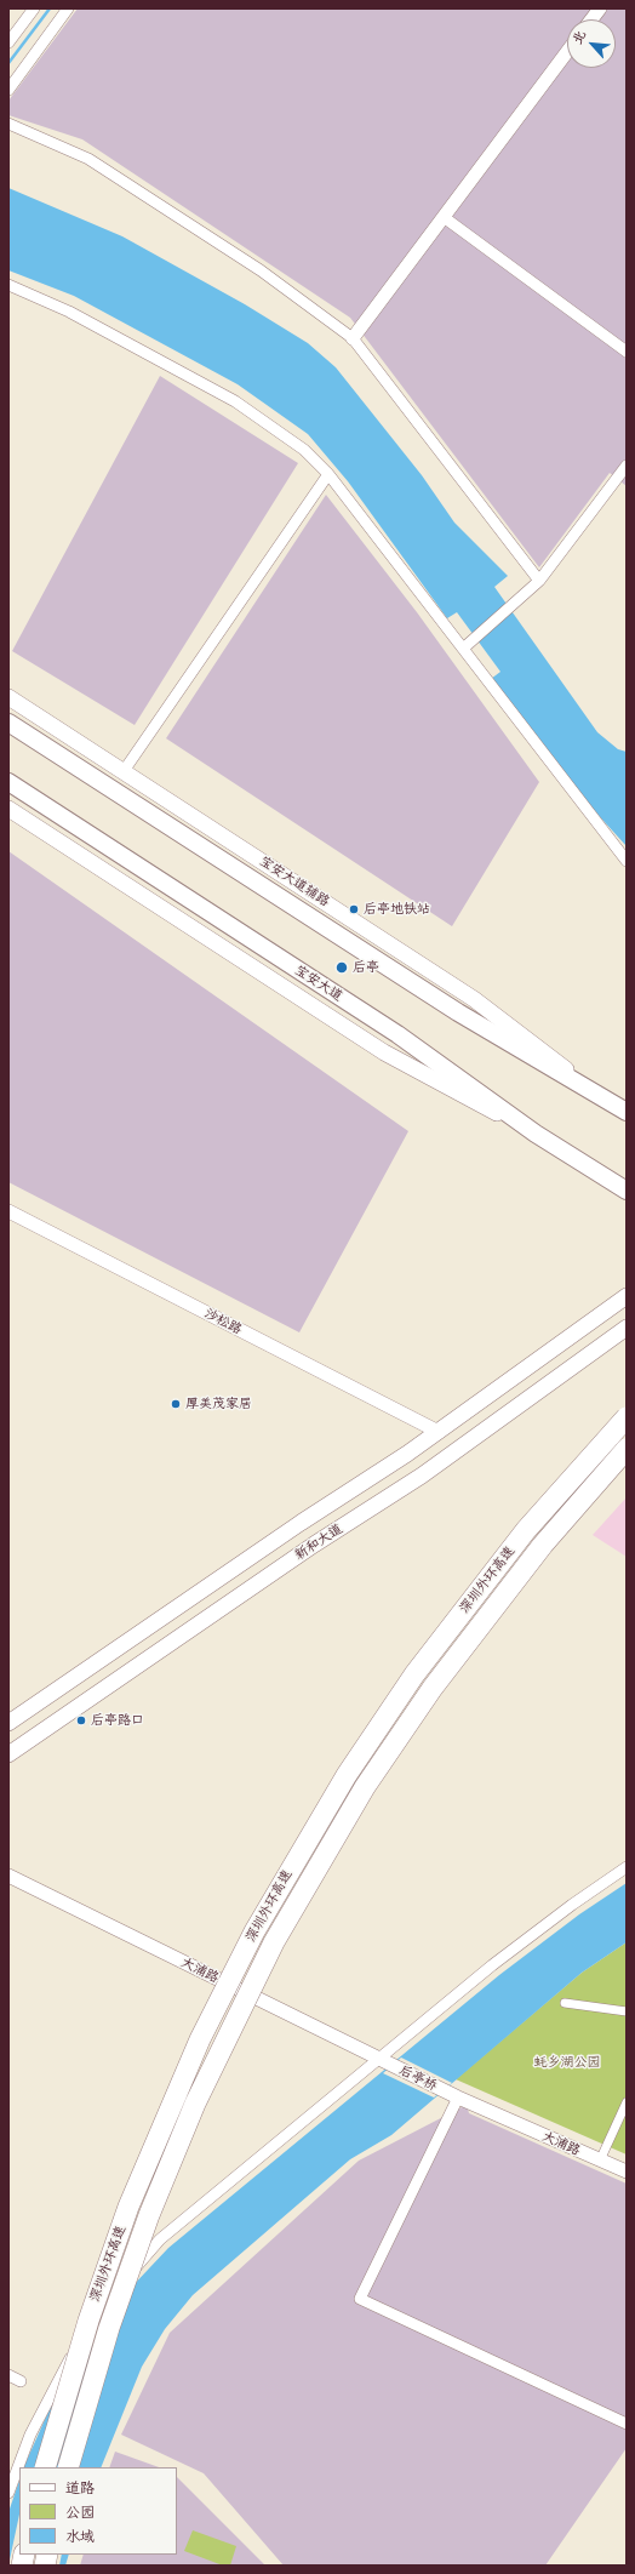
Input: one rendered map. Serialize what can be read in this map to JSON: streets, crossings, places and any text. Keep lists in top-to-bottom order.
{
  "streets": {
    "highway": ["深圳外环高速"],
    "main road": ["宝安大道辅路", "宝安大道", "新和大道"],
    "street": ["沙松路", "大浦路", "后亭桥"]
  },
  "crossings": [
    ["沙松路", "新和大道"],
    ["大浦路", "后亭桥"]
  ],
  "parks": ["蚝乡湖公园"],
  "places": [
    "后亭地铁站",
    "后亭",
    "厚美茂家居",
    "后亭路口"
  ],
  "legend": ["道路", "公园", "水域"],
  "north": "top left"
}
